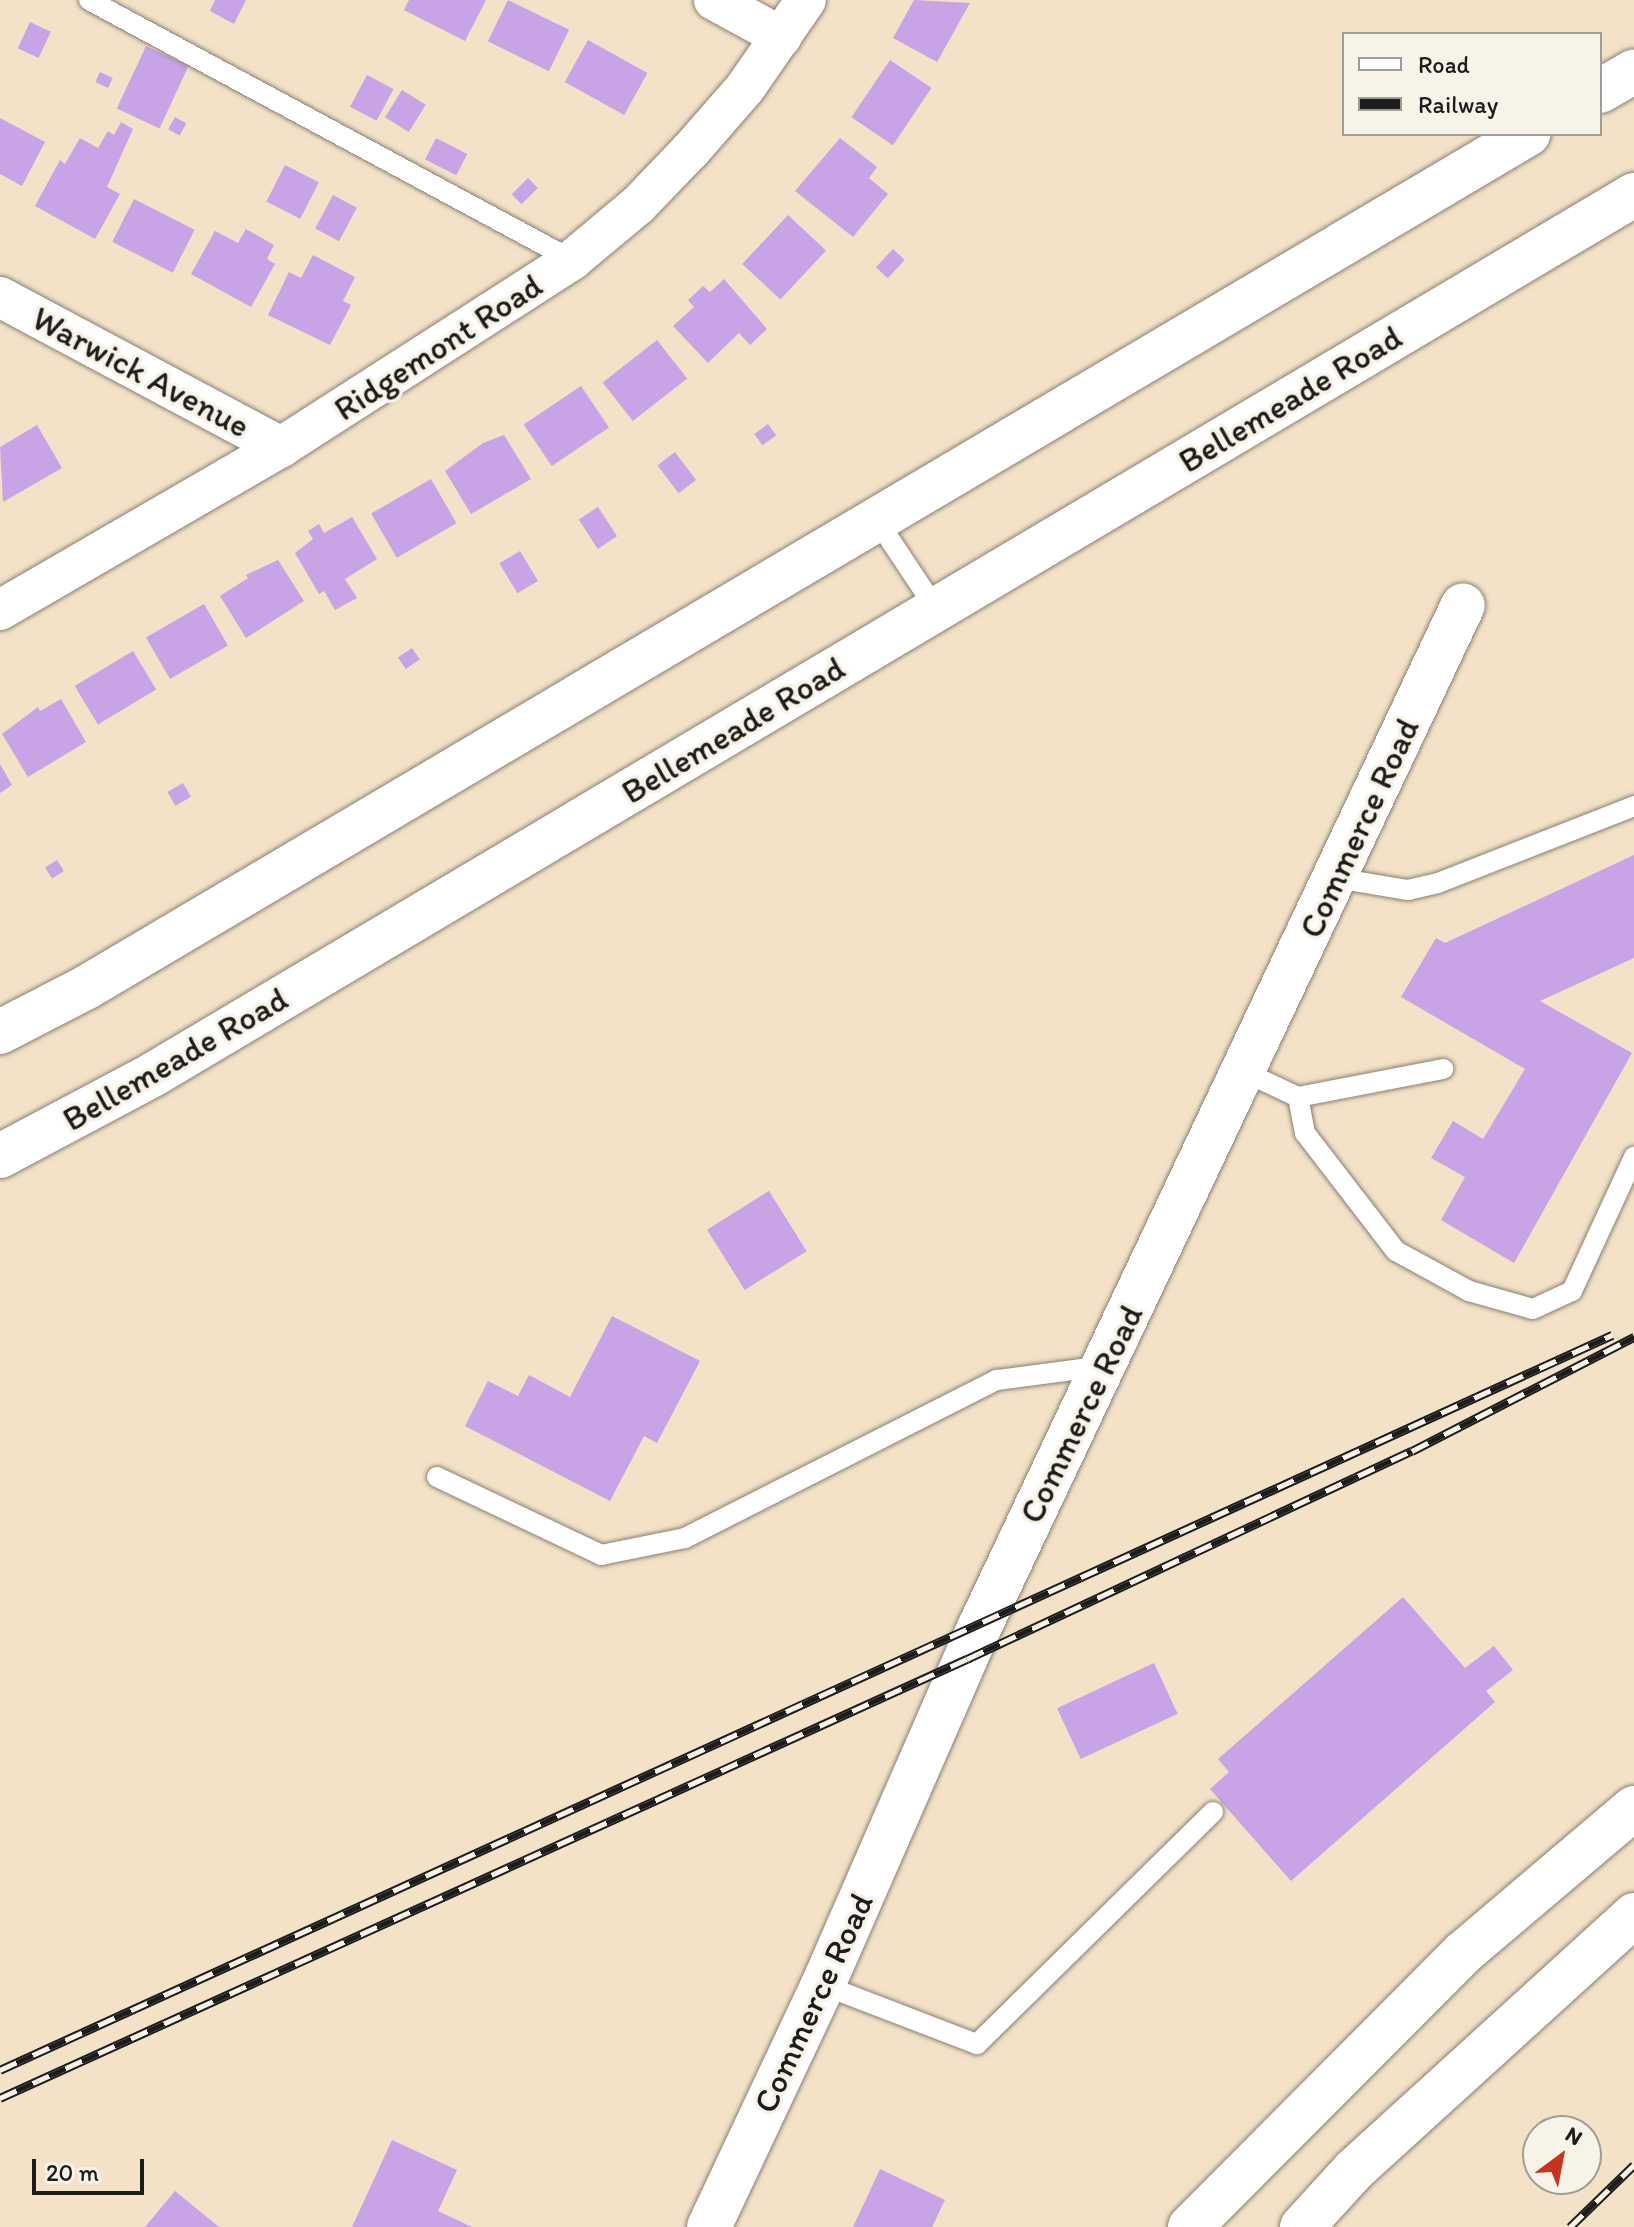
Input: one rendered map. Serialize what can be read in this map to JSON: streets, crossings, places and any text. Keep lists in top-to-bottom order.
{
  "streets": {
    "main road": ["Bellemeade Road", "Commerce Road"],
    "street": ["Ridgemont Road", "Warwick Avenue"]
  },
  "crossings": [
    ["Ridgemont Road", "Warwick Avenue"]
  ],
  "legend": ["Road", "Railway"],
  "scale_bar": "20 m",
  "north": "top right"
}
